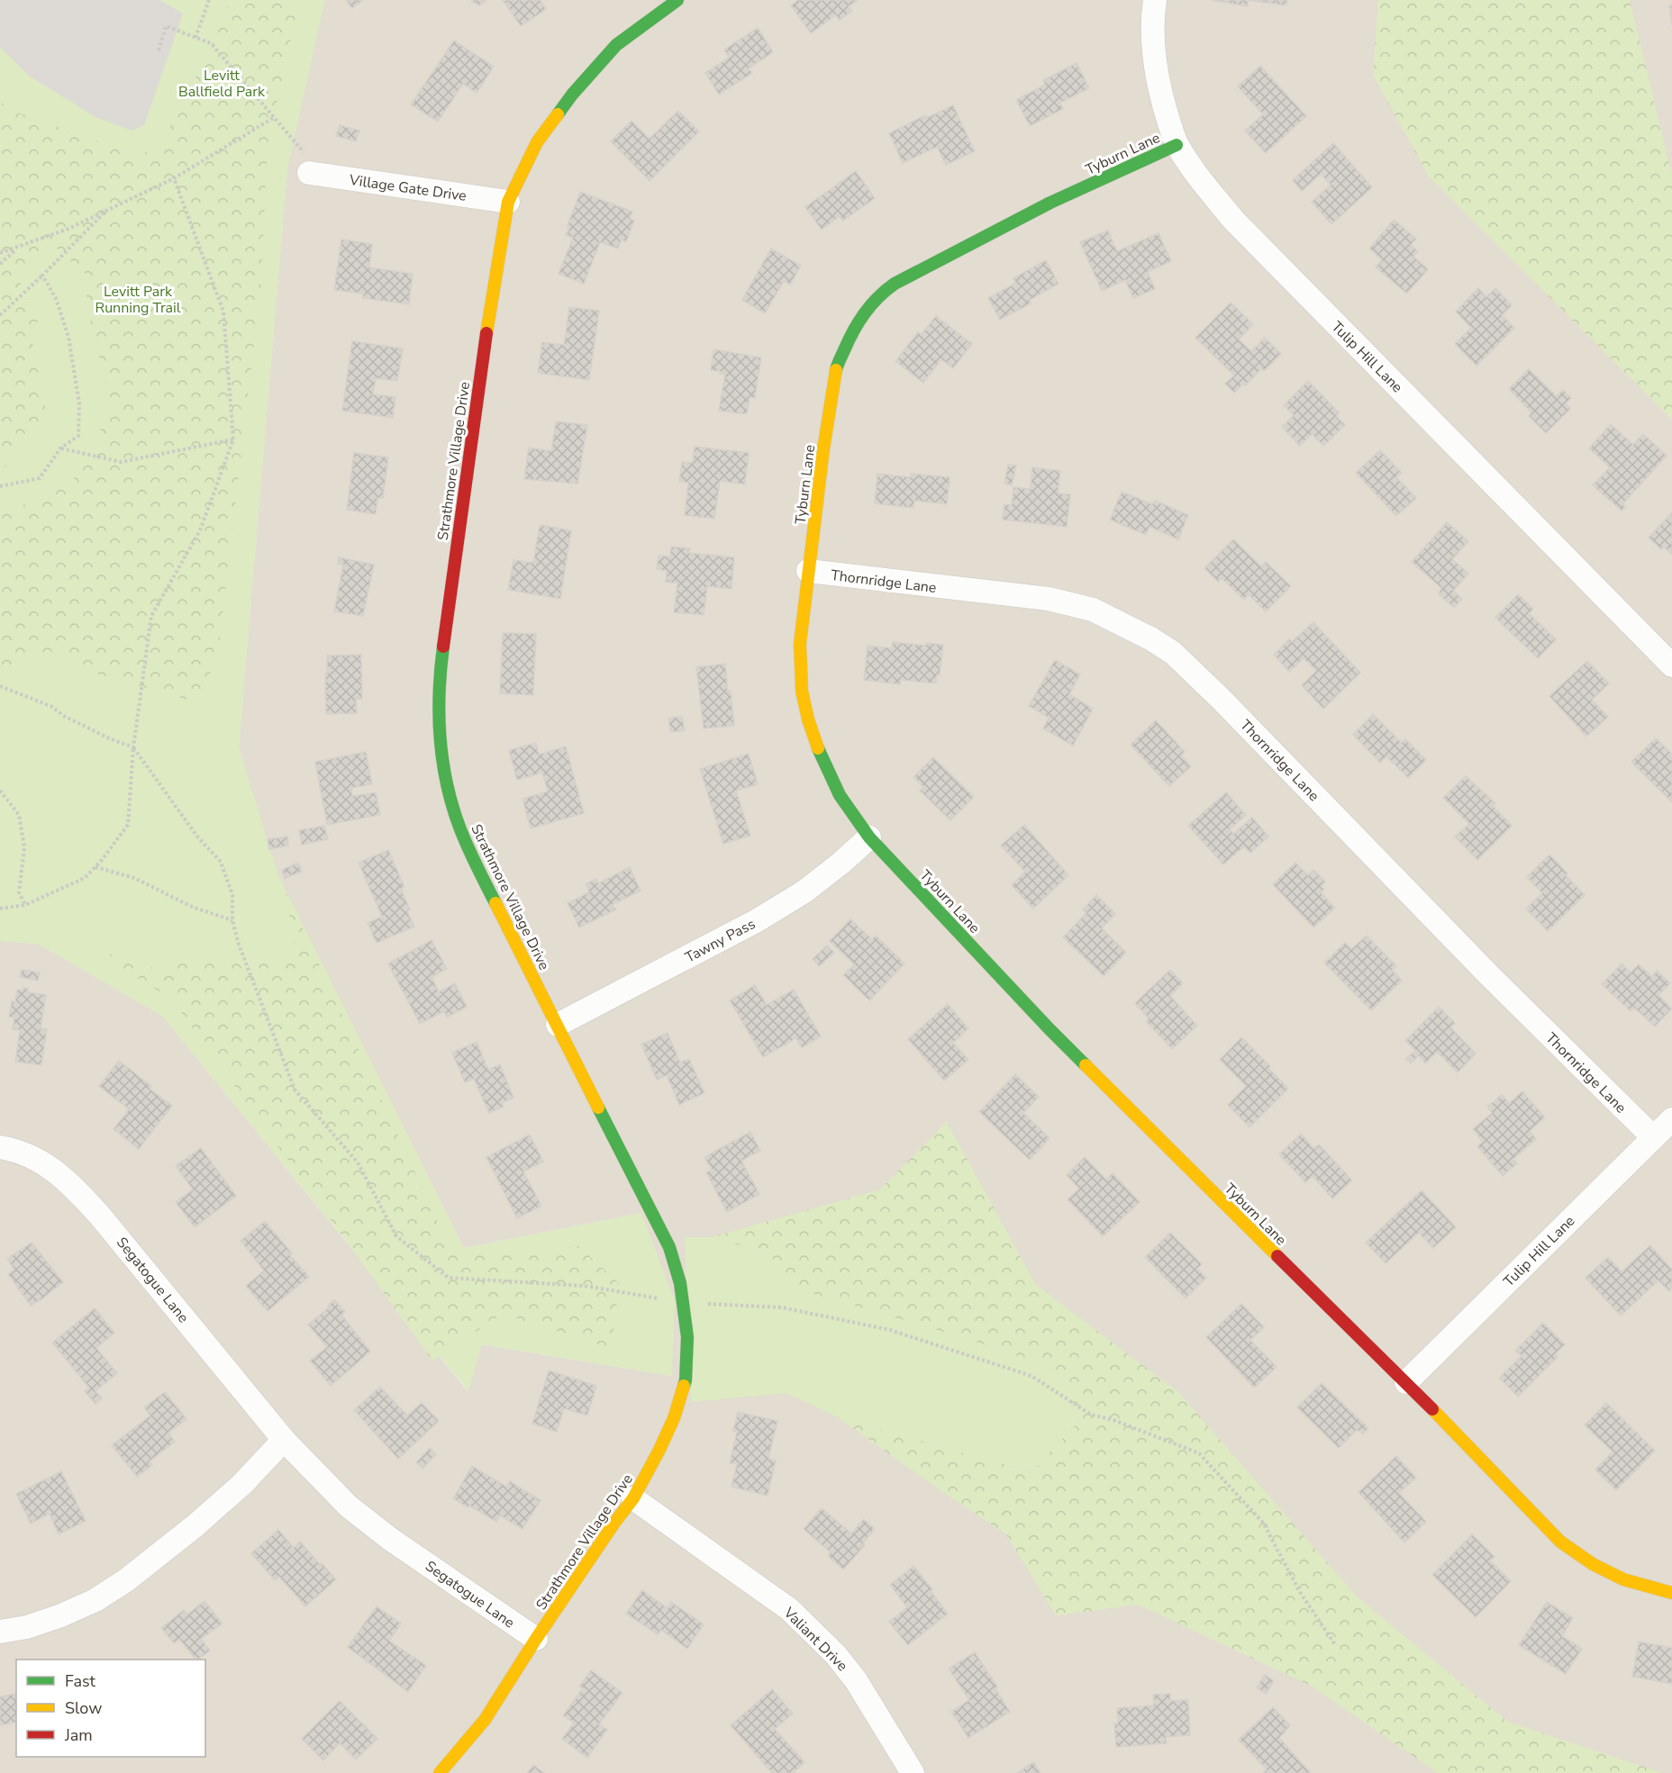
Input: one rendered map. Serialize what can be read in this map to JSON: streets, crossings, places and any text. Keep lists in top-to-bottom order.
{
  "streets": {
    "street": [
      "Tyburn Lane",
      "Village Gate Drive",
      "Tulip Hill Lane",
      "Strathmore Village Drive",
      "Thornridge Lane",
      "Tawny Pass",
      "Segatogue Lane",
      "Valiant Drive"
    ]
  },
  "crossings": [
    ["Tyburn Lane", "Tulip Hill Lane"],
    ["Tyburn Lane", "Thornridge Lane"],
    ["Tyburn Lane", "Tawny Pass"],
    ["Village Gate Drive", "Strathmore Village Drive"],
    ["Tulip Hill Lane", "Thornridge Lane"],
    ["Strathmore Village Drive", "Tawny Pass"],
    ["Strathmore Village Drive", "Segatogue Lane"],
    ["Strathmore Village Drive", "Valiant Drive"]
  ],
  "parks": ["Levitt Ballfield Park", "Levitt Park Running Trail"],
  "legend": ["Fast", "Slow", "Jam"]
}
